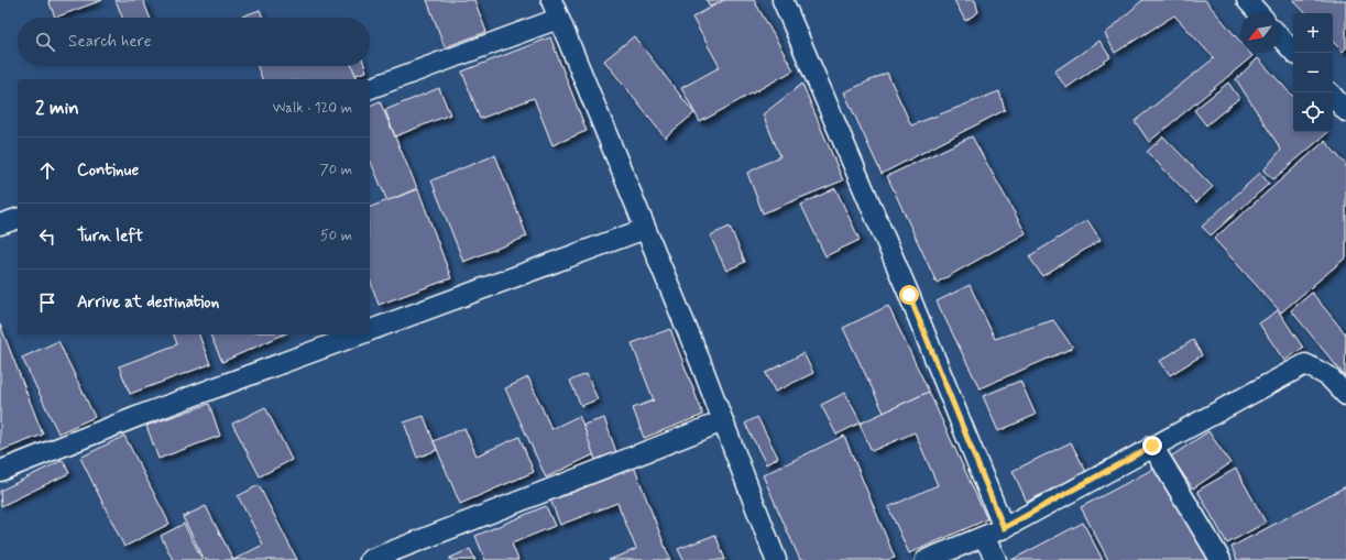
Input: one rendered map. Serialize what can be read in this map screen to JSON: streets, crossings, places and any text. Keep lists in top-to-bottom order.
{
  "north": "bottom left",
  "page": {
    "map_buttons": ["+", "−"],
    "search": "Search here",
    "heading": ["2 min", "Walk · 120 m"],
    "list": [
      ["Continue", "70 m"],
      ["Turn left", "50 m"],
      "Arrive at destination"
    ]
  }
}
